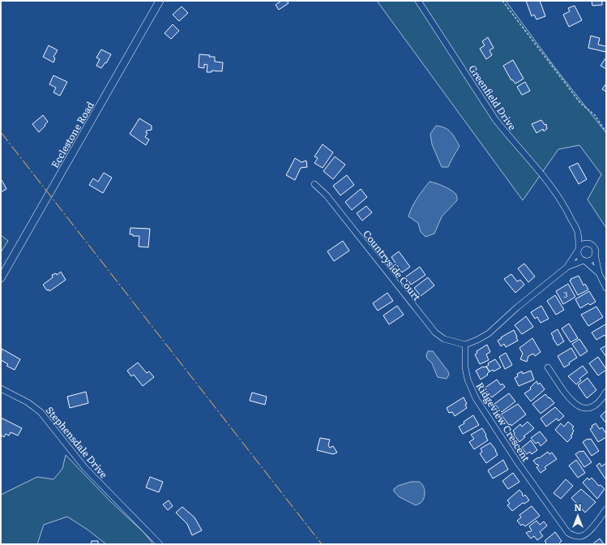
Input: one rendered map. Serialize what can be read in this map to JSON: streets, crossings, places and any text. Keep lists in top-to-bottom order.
{
  "streets": {
    "main road": ["Ecclestone Road"],
    "street": [
      "Greenfield Drive",
      "Countryside Court",
      "Ridgeview Crescent",
      "Stephensdale Drive"
    ]
  },
  "crossings": [
    ["Countryside Court", "Ridgeview Crescent"]
  ],
  "house_numbers": ["3"],
  "north": "top"
}
